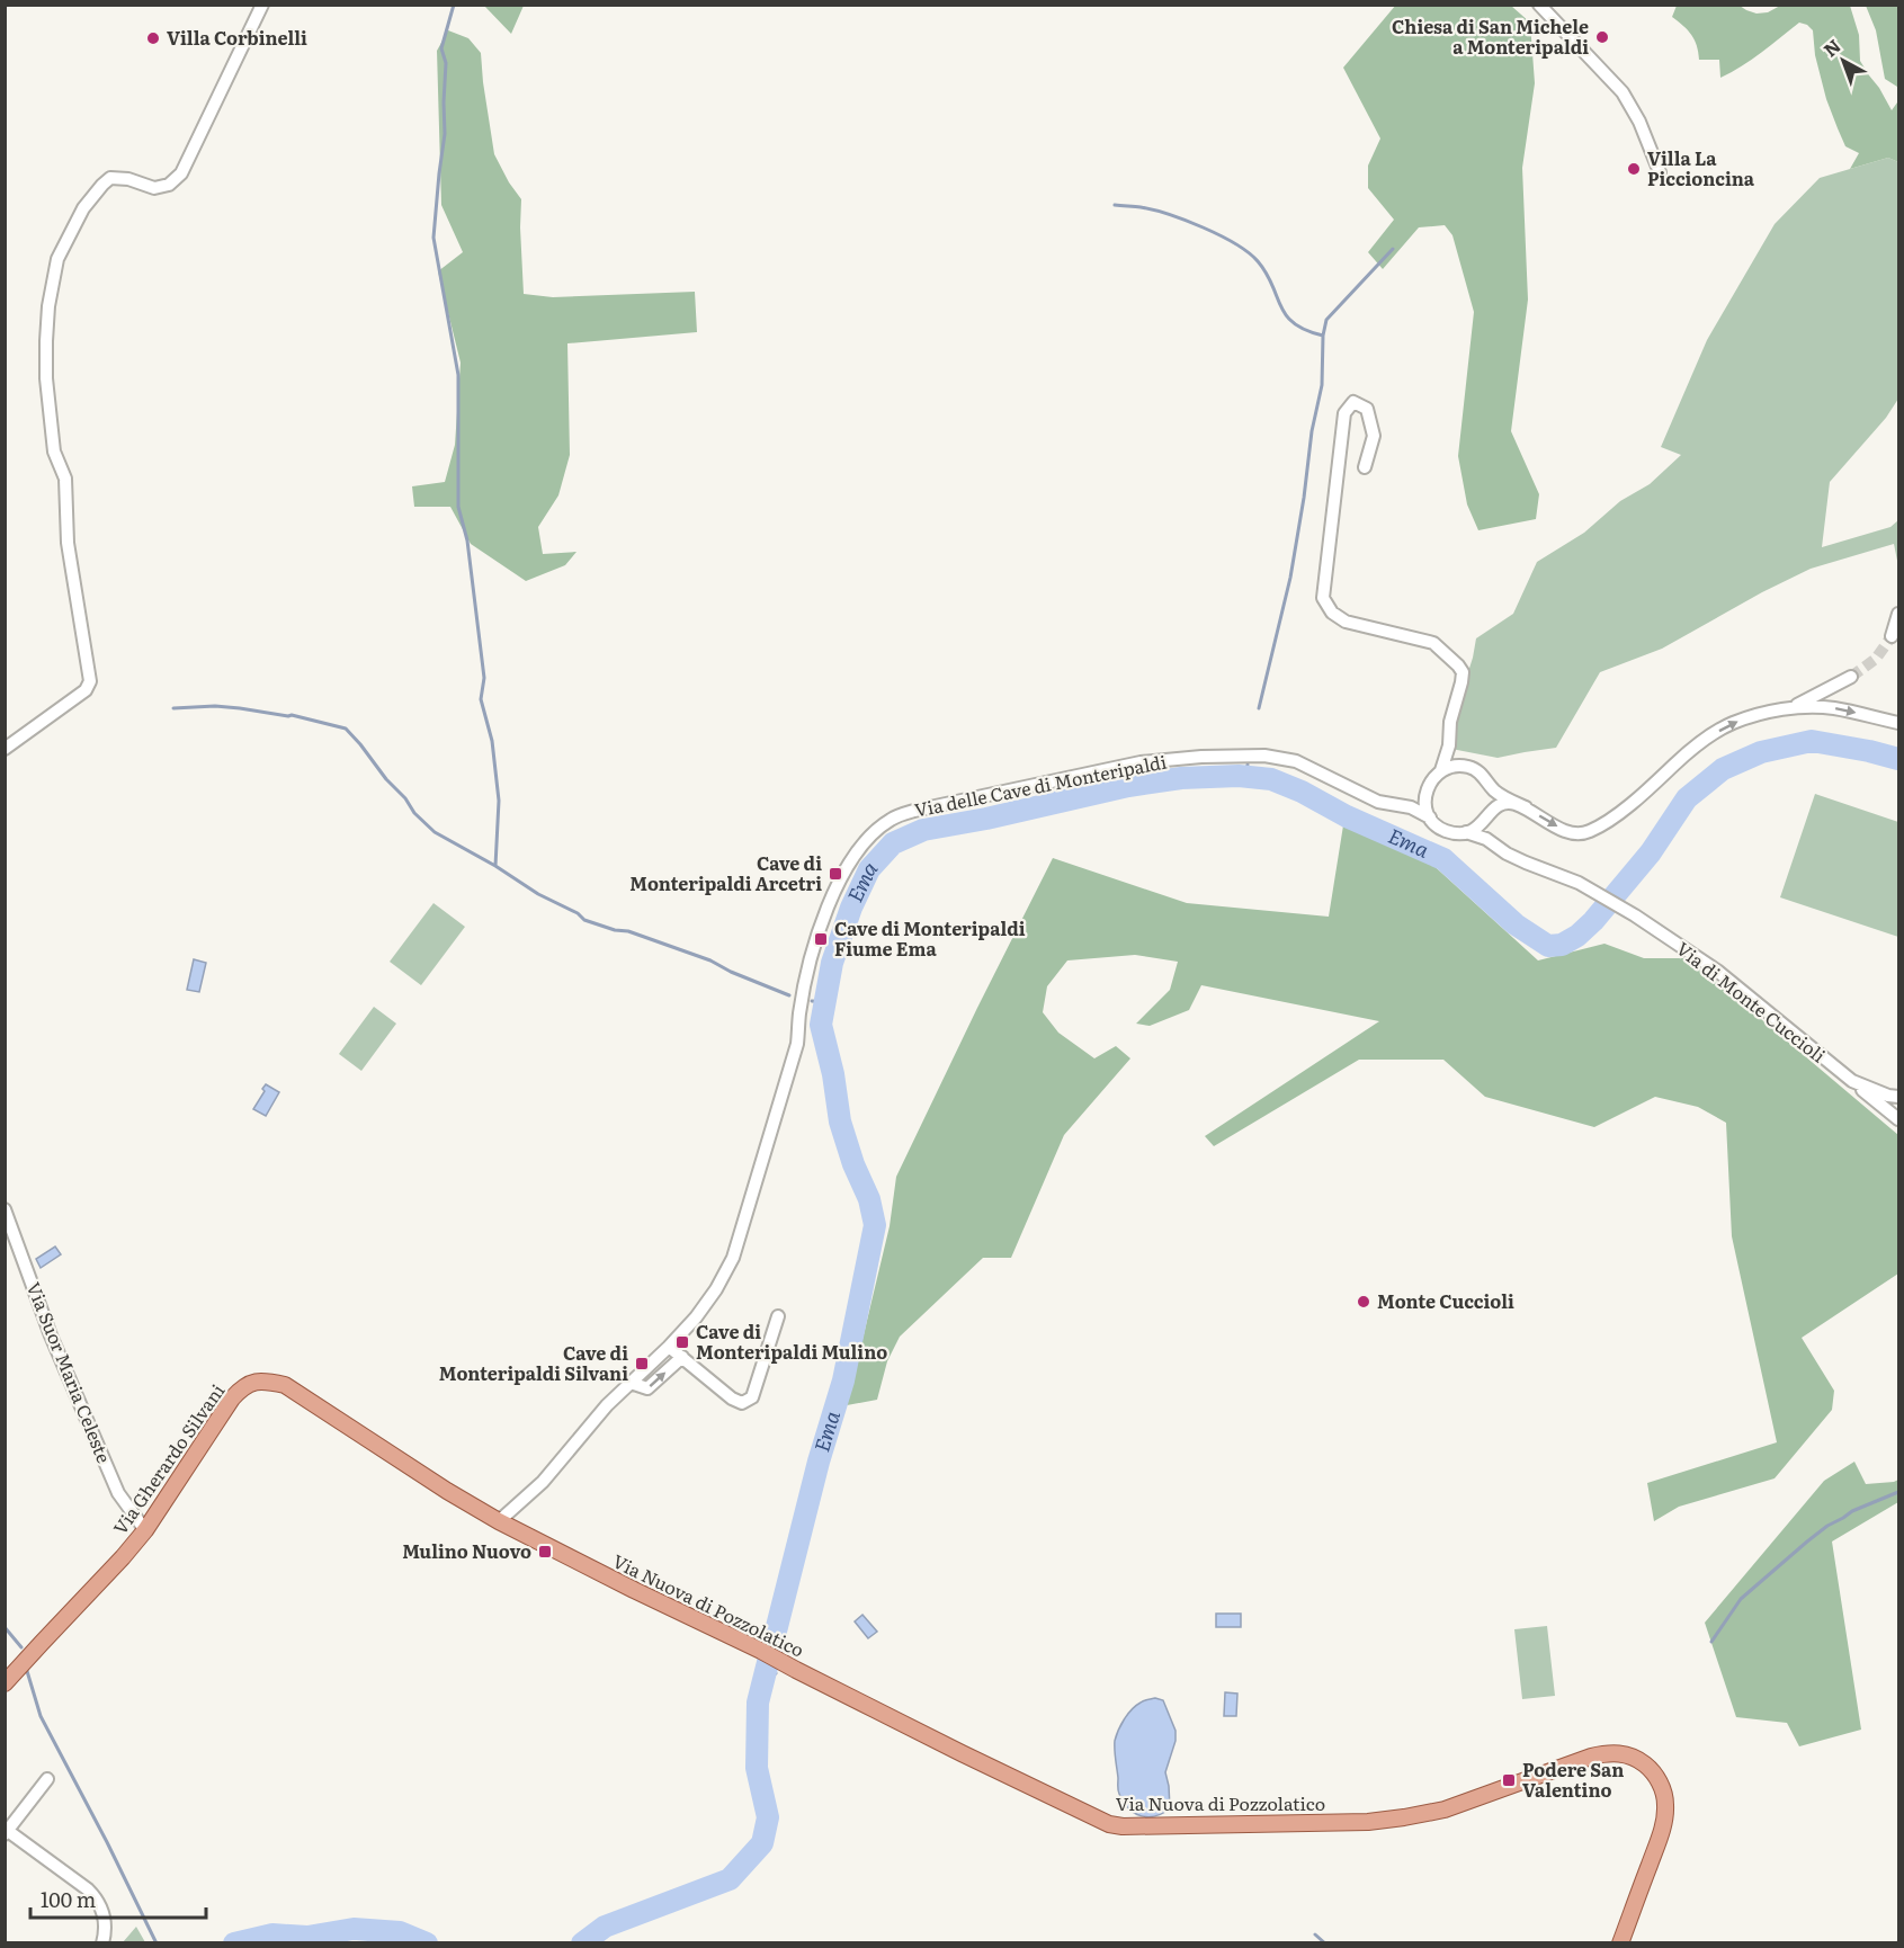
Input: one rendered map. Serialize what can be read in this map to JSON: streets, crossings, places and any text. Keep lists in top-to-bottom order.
{
  "streets": {
    "main road": ["Via Gherardo Silvani", "Via Nuova di Pozzolatico"],
    "street": ["Via delle Cave di Monteripaldi", "Via di Monte Cuccioli", "Via Suor Maria Celeste"]
  },
  "crossings": [
    ["Via delle Cave di Monteripaldi", "Via di Monte Cuccioli"],
    ["Via delle Cave di Monteripaldi", "Via Gherardo Silvani"],
    ["Via delle Cave di Monteripaldi", "Via Nuova di Pozzolatico"],
    ["Via Suor Maria Celeste", "Via Gherardo Silvani"],
    ["Via Gherardo Silvani", "Via Nuova di Pozzolatico"]
  ],
  "water": ["Ema"],
  "places": {
    "other": [
      "Chiesa di San Michele a Monteripaldi",
      "Villa Corbinelli",
      "Villa La Piccioncina",
      "Monte Cuccioli"
    ],
    "transit": [
      "Cave di Monteripaldi Arcetri",
      "Cave di Monteripaldi Fiume Ema",
      "Cave di Monteripaldi Mulino",
      "Cave di Monteripaldi Silvani",
      "Mulino Nuovo",
      "Podere San Valentino"
    ]
  },
  "scale_bar": "100 m",
  "north": "top left"
}
